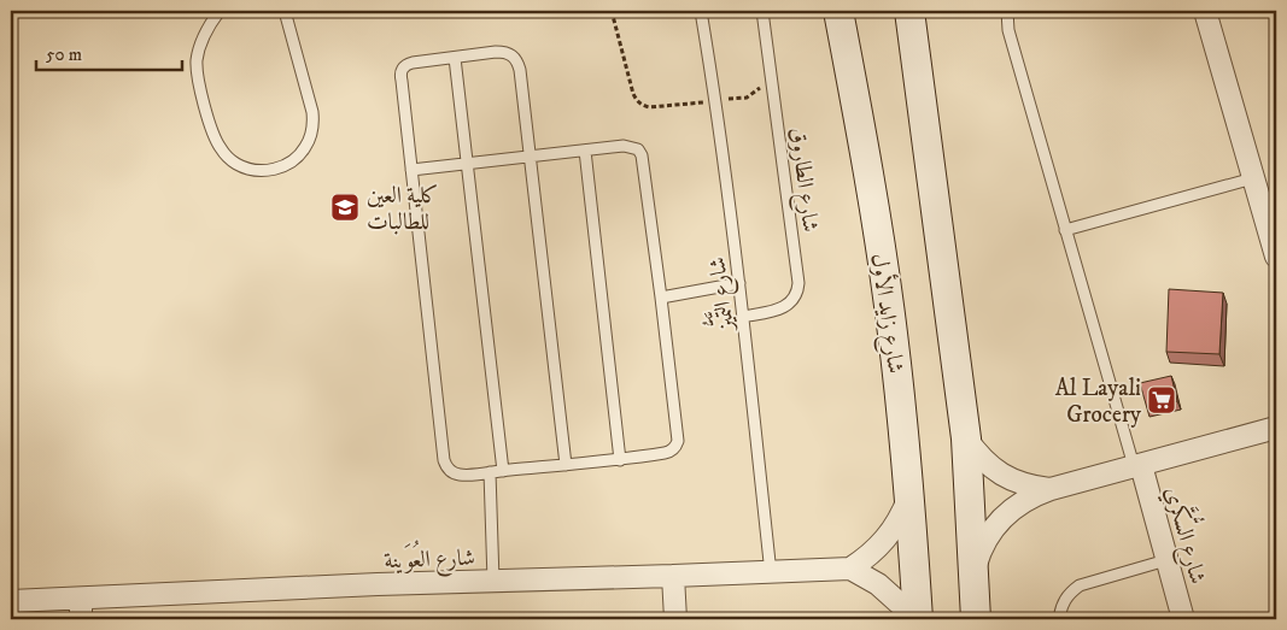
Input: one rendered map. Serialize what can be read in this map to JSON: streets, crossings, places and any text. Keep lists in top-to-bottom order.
{
  "streets": {
    "main road": ["شارع زايد الأول"],
    "street": ["شارع السُّكَّري", "شارع العُوَينة"],
    "lane": ["شارع الطاروق", "شارع التَّمَيُّز"]
  },
  "crossings": [
    ["شارع الطاروق", "شارع التَّمَيُّز"],
    ["شارع التَّمَيُّز", "شارع العُوَينة"]
  ],
  "places": {
    "school or university": ["كلية العين للطالبات"],
    "supermarket": ["Al Layali Grocery"]
  },
  "scale_bar": "50 m"
}
